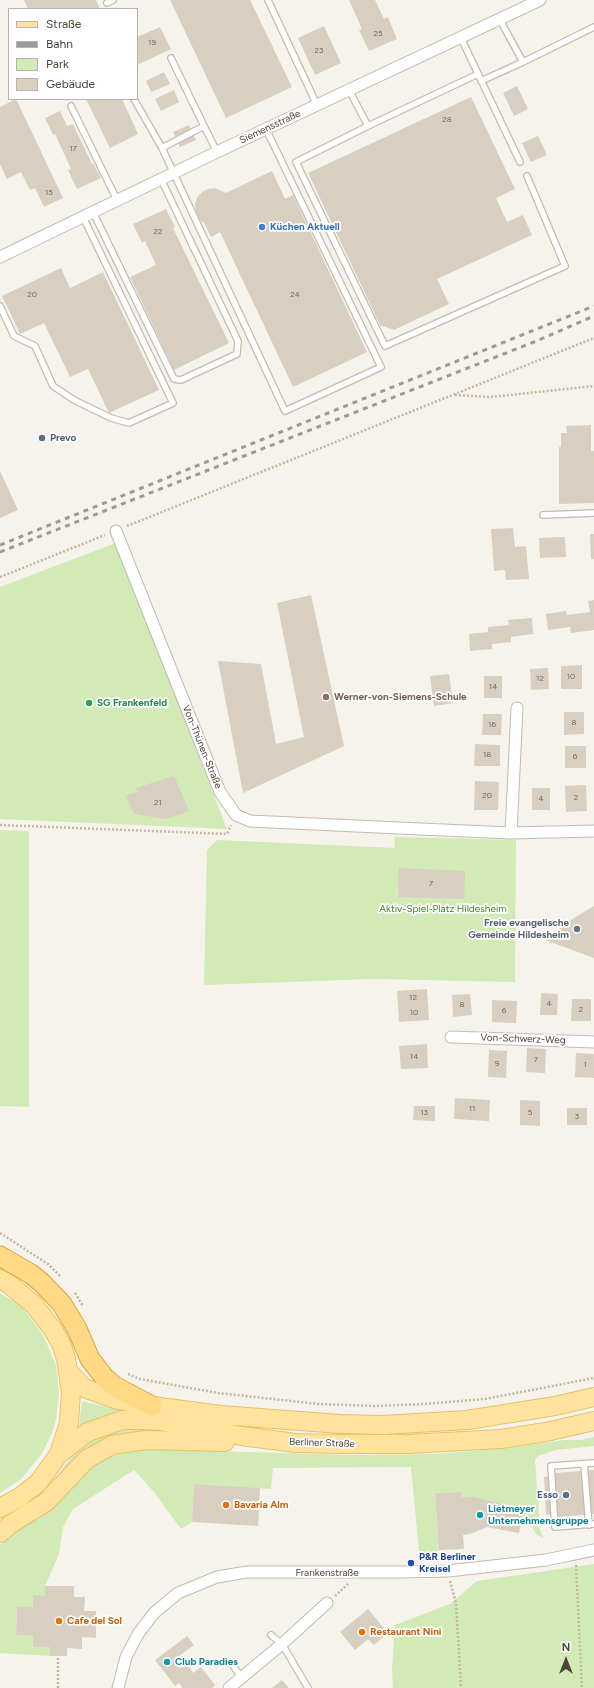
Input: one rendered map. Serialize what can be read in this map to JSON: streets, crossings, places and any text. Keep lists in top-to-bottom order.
{
  "streets": {
    "main road": ["Berliner Straße"],
    "street": [
      "Siemensstraße",
      "Von-Thünen-Straße",
      "Von-Schwerz-Weg",
      "Frankenstraße"
    ]
  },
  "parks": ["Aktiv-Spiel-Platz Hildesheim"],
  "places": [
    "Küchen Aktuell",
    "Prevo",
    "Werner-von-Siemens-Schule",
    "SG Frankenfeld",
    "Freie evangelische Gemeinde Hildesheim",
    "Esso",
    "Bavaria Alm",
    "Lietmeyer Unternehmensgruppe",
    "P&R Berliner Kreisel",
    "Cafe del Sol",
    "Restaurant Nini",
    "Club Paradies"
  ],
  "house_numbers": [
    "25",
    "19",
    "23",
    "28",
    "17",
    "15",
    "22",
    "20",
    "24",
    "10",
    "12",
    "14",
    "8",
    "16",
    "18",
    "6",
    "20",
    "2",
    "4",
    "21",
    "7",
    "12",
    "4",
    "8",
    "2",
    "6",
    "10",
    "14",
    "7",
    "9",
    "1",
    "11",
    "13",
    "5",
    "3"
  ],
  "legend": [
    "Straße",
    "Bahn",
    "Park",
    "Gebäude"
  ],
  "north": "top"
}
